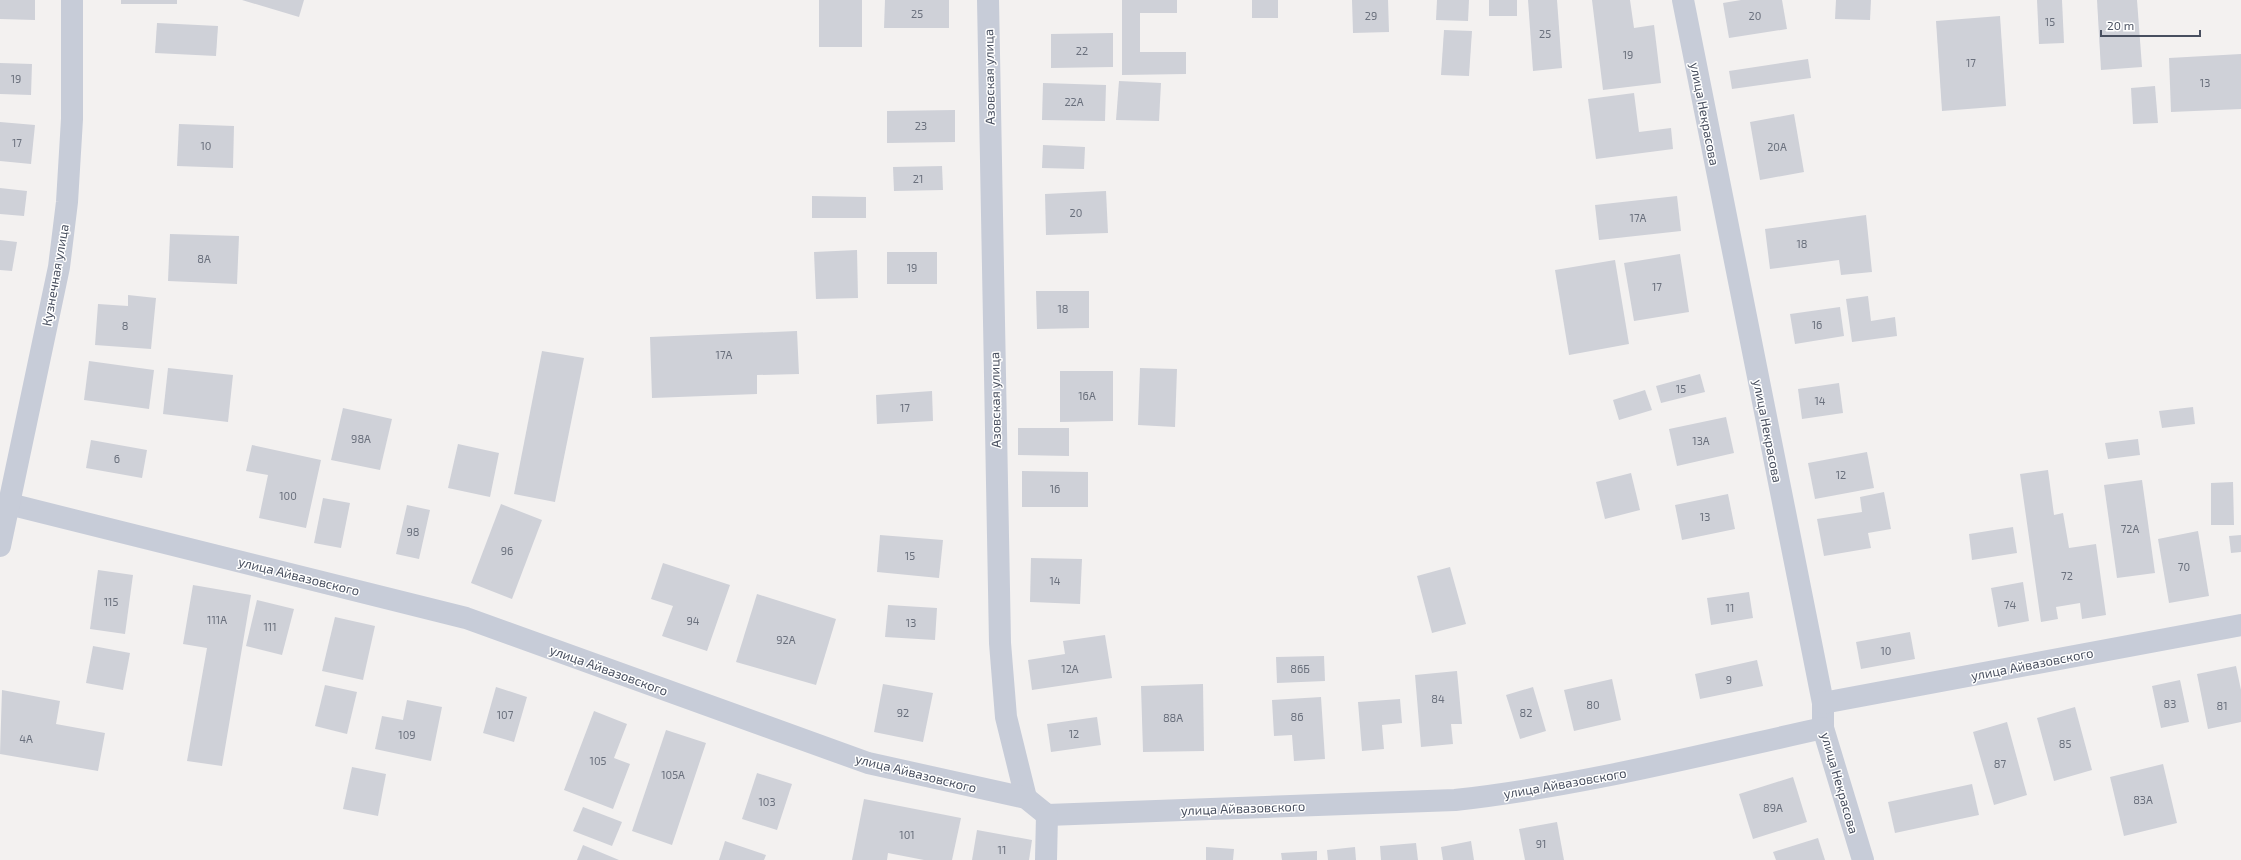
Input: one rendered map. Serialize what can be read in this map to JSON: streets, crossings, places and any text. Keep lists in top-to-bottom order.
{
  "streets": {
    "street": [
      "Азовская улица",
      "улица Некрасова",
      "Кузнечная улица",
      "улица Айвазовского"
    ]
  },
  "crossings": [
    ["Азовская улица", "улица Айвазовского"],
    ["улица Некрасова", "улица Айвазовского"],
    ["Кузнечная улица", "улица Айвазовского"]
  ],
  "house_numbers": [
    "25",
    "29",
    "20",
    "15",
    "25",
    "22",
    "19",
    "17",
    "19",
    "13",
    "22А",
    "23",
    "17",
    "10",
    "20А",
    "21",
    "20",
    "17А",
    "18",
    "8А",
    "19",
    "17",
    "18",
    "16",
    "8",
    "17А",
    "15",
    "16А",
    "14",
    "17",
    "98А",
    "13А",
    "6",
    "12",
    "16",
    "100",
    "13",
    "72А",
    "98",
    "96",
    "15",
    "70",
    "72",
    "14",
    "115",
    "74",
    "11",
    "111А",
    "94",
    "13",
    "111",
    "92А",
    "10",
    "12А",
    "86Б",
    "9",
    "84",
    "83",
    "80",
    "81",
    "92",
    "82",
    "107",
    "86",
    "88А",
    "12",
    "109",
    "4А",
    "85",
    "105",
    "87",
    "105А",
    "83А",
    "103",
    "89А",
    "101",
    "91",
    "11"
  ],
  "scale_bar": "20 m"
}
